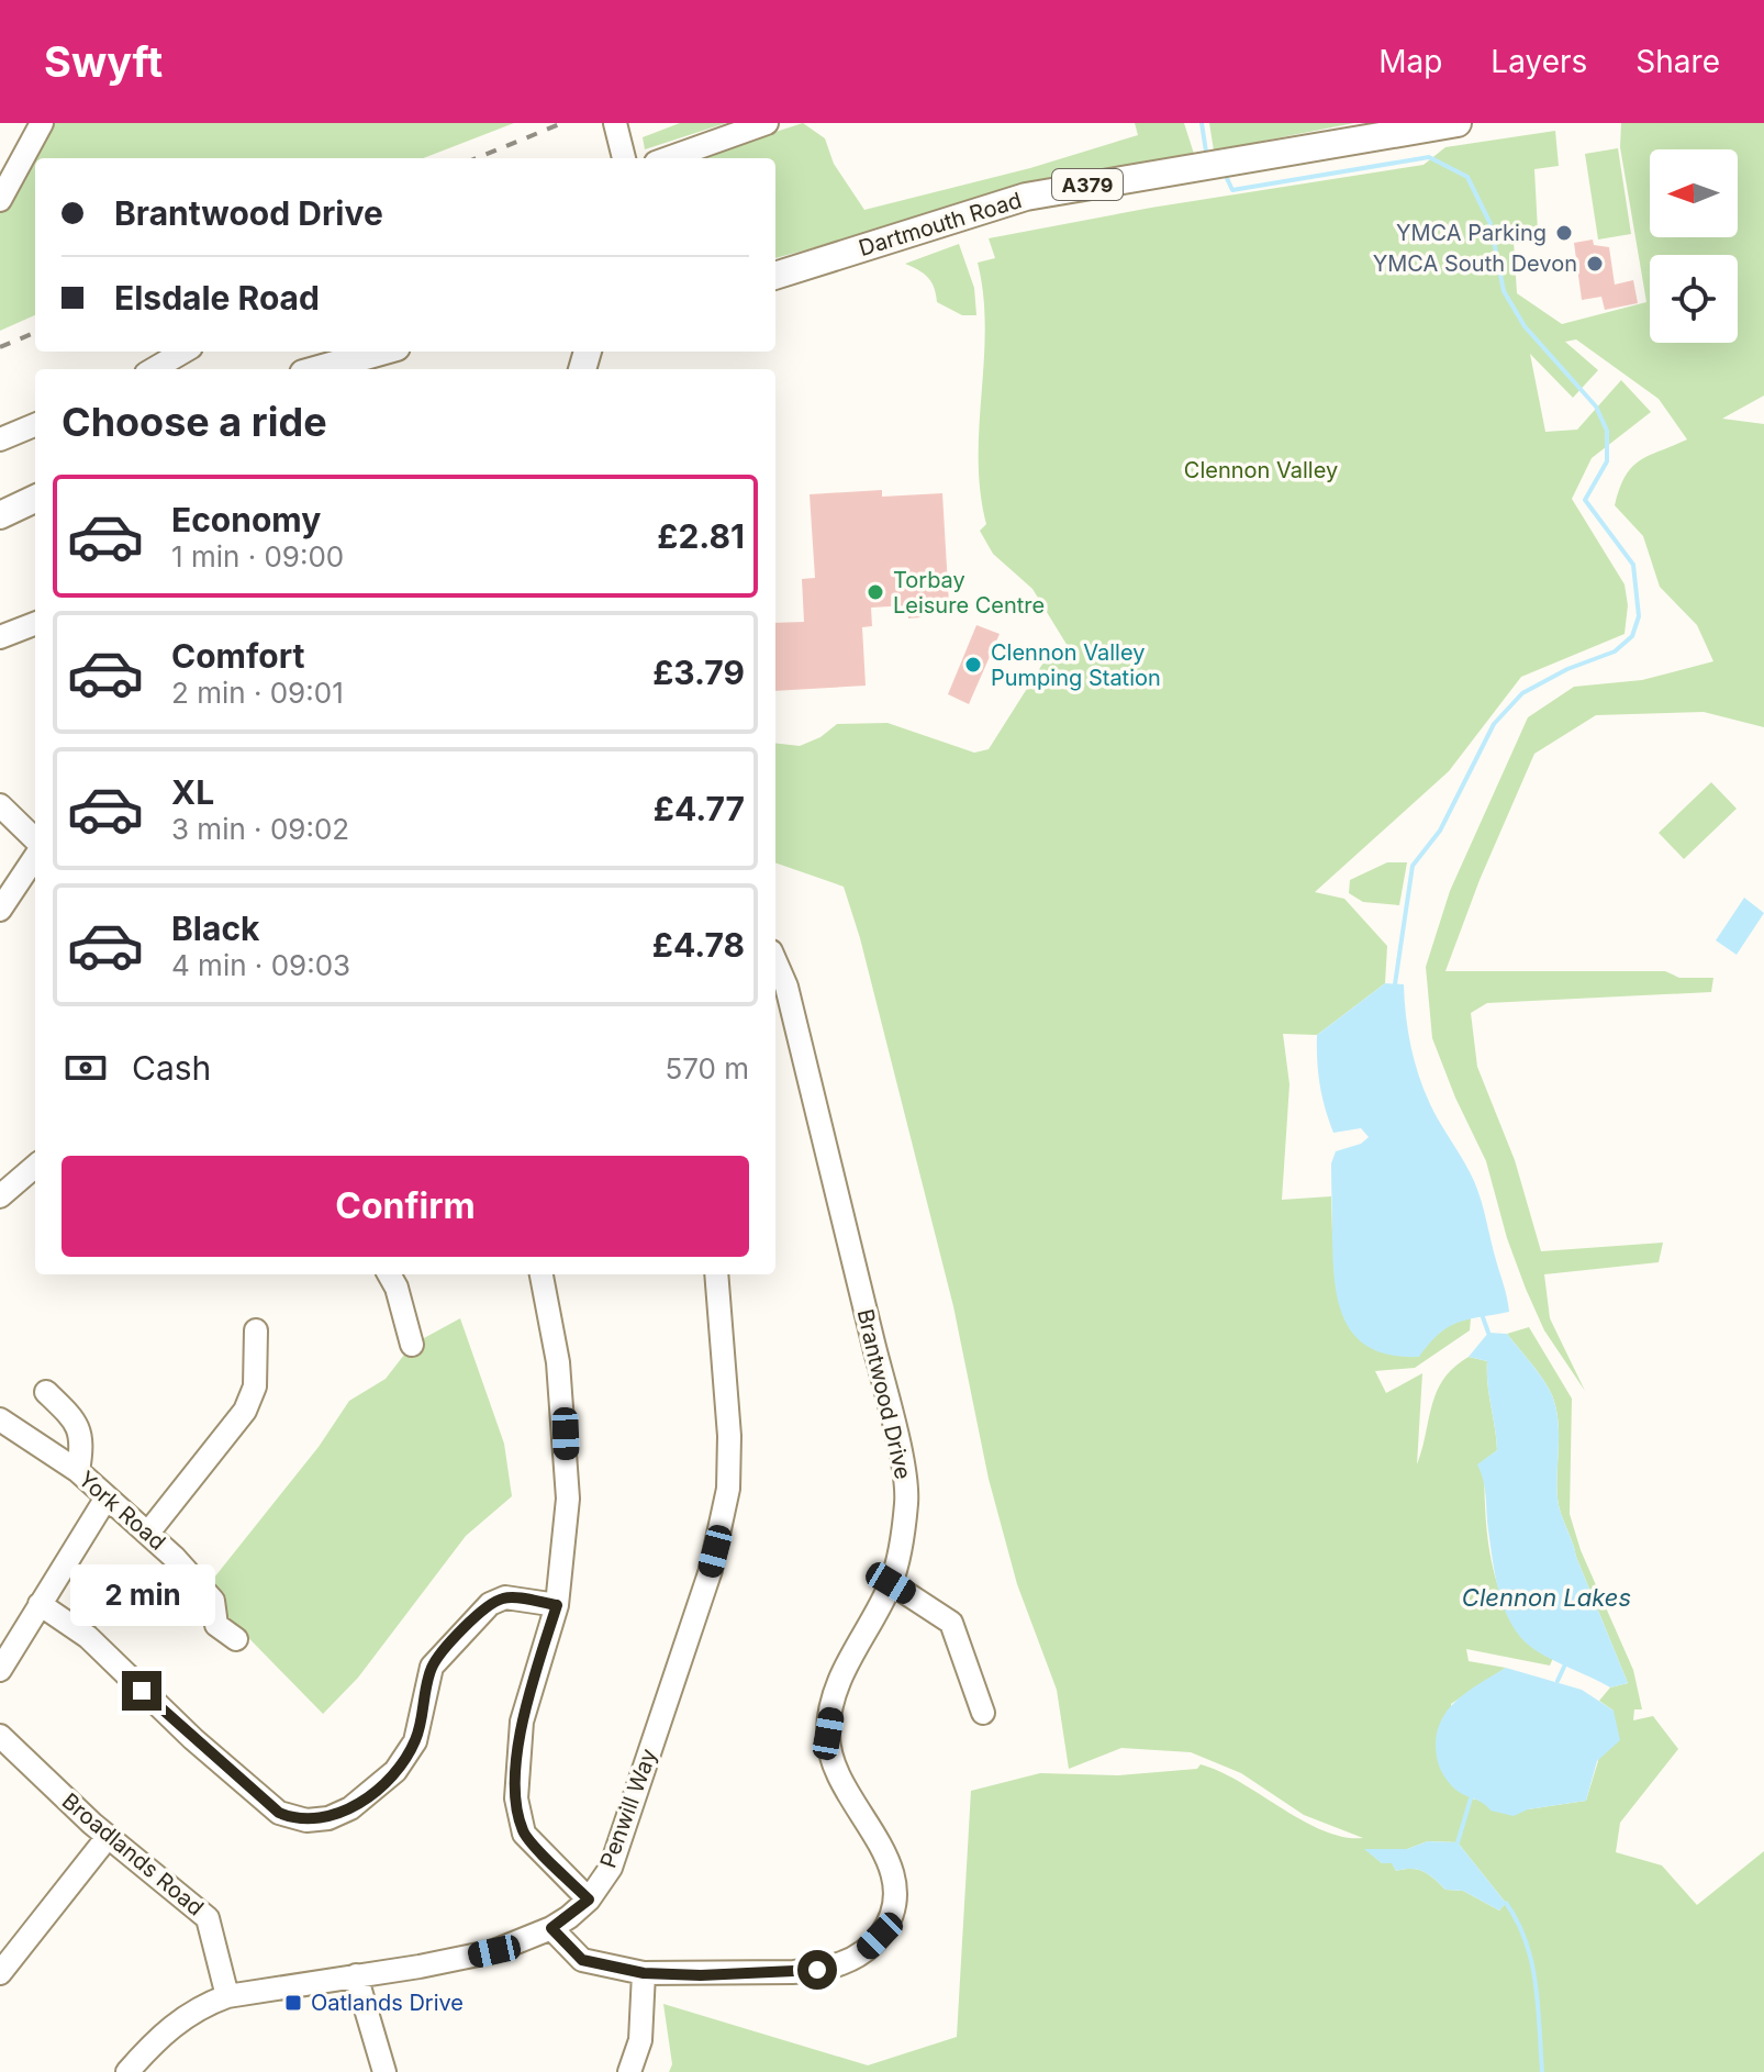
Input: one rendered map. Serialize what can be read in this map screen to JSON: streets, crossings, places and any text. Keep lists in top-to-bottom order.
{
  "streets": {
    "main road": ["A379", "Dartmouth Road"],
    "street": [
      "Brantwood Drive",
      "York Road",
      "Penwill Way",
      "Broadlands Road"
    ]
  },
  "crossings": [
    ["Brantwood Drive", "Penwill Way"],
    ["Penwill Way", "Broadlands Road"]
  ],
  "water": ["Clennon Lakes"],
  "parks": ["Clennon Valley"],
  "places": {
    "other": [
      "YMCA Parking",
      "YMCA South Devon",
      "Torbay Leisure Centre",
      "Clennon Valley Pumping Station"
    ],
    "transit": ["Oatlands Drive"]
  },
  "north": "left",
  "page": {
    "header": "Swyft",
    "nav": ["Map", "Layers", "Share"],
    "banner": ["Brantwood Drive", "Elsdale Road"],
    "heading": "Choose a ride",
    "list": [
      {
        "name": "Economy",
        "note": "1 min · 09:00",
        "value": "£2.81"
      },
      {
        "name": "Comfort",
        "note": "2 min · 09:01",
        "value": "£3.79"
      },
      {
        "name": "XL",
        "note": "3 min · 09:02",
        "value": "£4.77"
      },
      {
        "name": "Black",
        "note": "4 min · 09:03",
        "value": "£4.78"
      }
    ],
    "pay": ["Cash", "570 m"],
    "buttons": "Confirm",
    "bubble": "2 min"
  }
}
